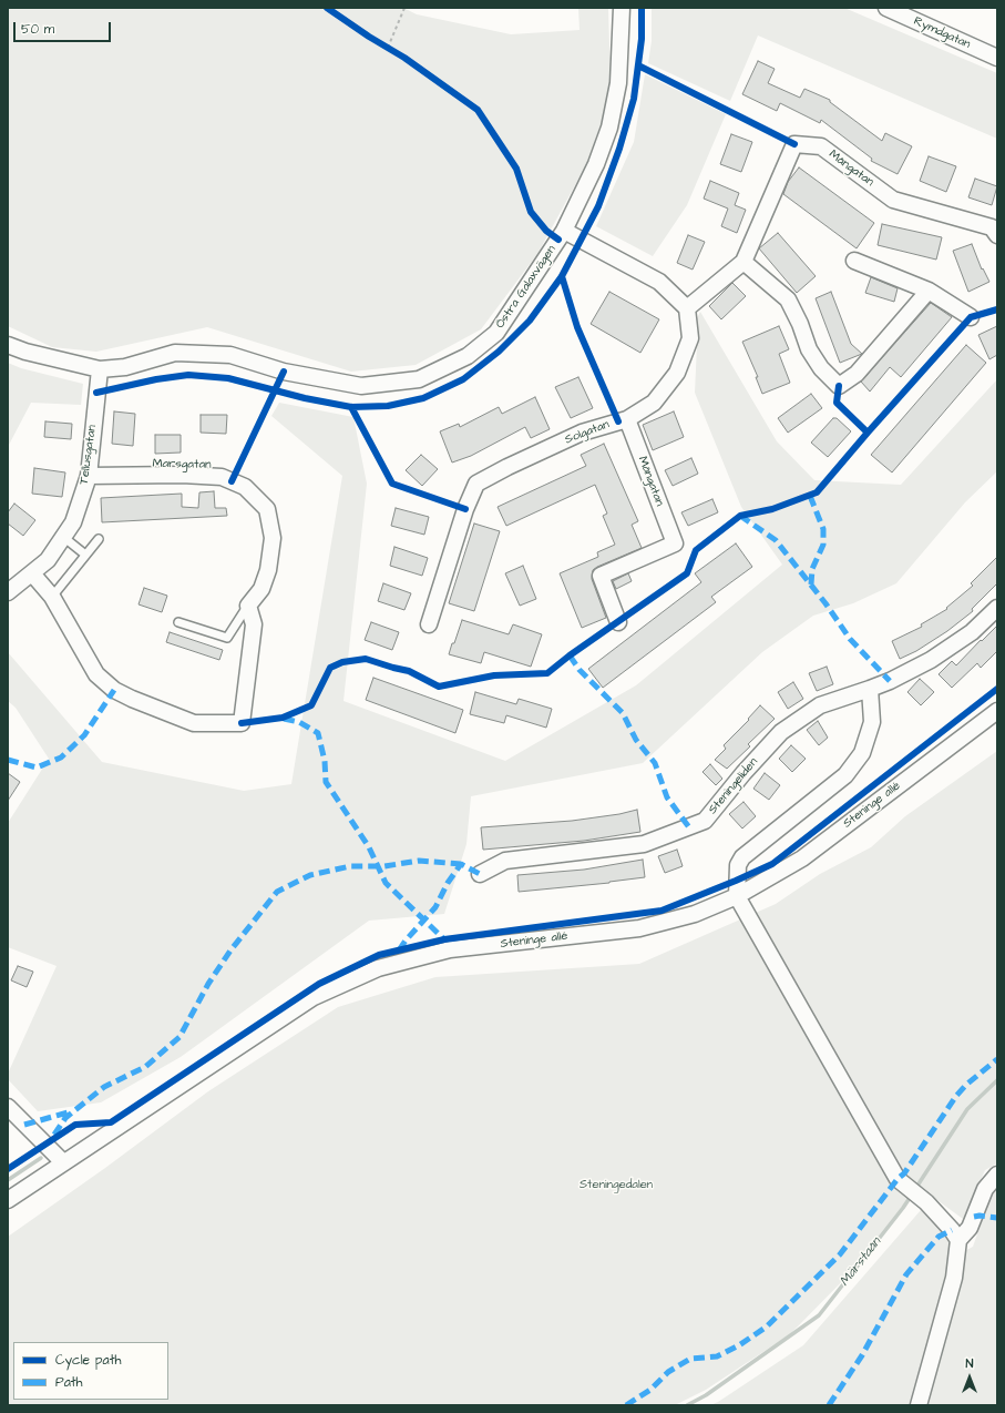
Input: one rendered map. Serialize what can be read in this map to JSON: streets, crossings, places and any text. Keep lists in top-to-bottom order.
{
  "streets": {
    "street": [
      "Rymdgatan",
      "Mångatan",
      "Östra Galaxvägen",
      "Solgatan",
      "Tellusgatan",
      "Marsgatan",
      "Steningeliden",
      "Steninge allé"
    ]
  },
  "crossings": [
    ["Mångatan", "Solgatan"],
    ["Östra Galaxvägen", "Tellusgatan"],
    ["Tellusgatan", "Marsgatan"]
  ],
  "water": ["Märstaån"],
  "parks": ["Steningedalen"],
  "legend": ["Cycle path", "Path"],
  "scale_bar": "50 m",
  "north": "top"
}
